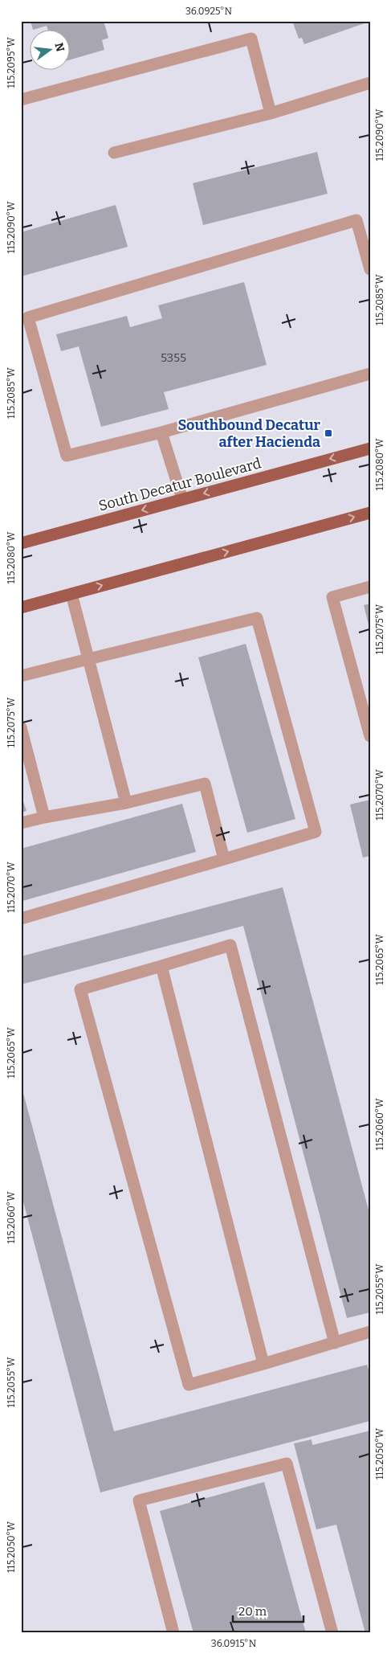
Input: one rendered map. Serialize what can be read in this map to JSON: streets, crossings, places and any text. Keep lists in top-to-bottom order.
{
  "streets": {
    "main road": ["South Decatur Boulevard"]
  },
  "places": {
    "transit": ["Southbound Decatur after Hacienda"]
  },
  "house_numbers": ["5355"],
  "scale_bar": "20 m",
  "north": "right",
  "coordinates": [
    "36.0925°N",
    "115.2095°W",
    "115.2090°W",
    "115.2085°W",
    "115.2080°W",
    "115.2075°W",
    "115.2070°W",
    "115.2065°W",
    "115.2060°W",
    "115.2055°W",
    "115.2050°W",
    "36.0915°N"
  ]
}
